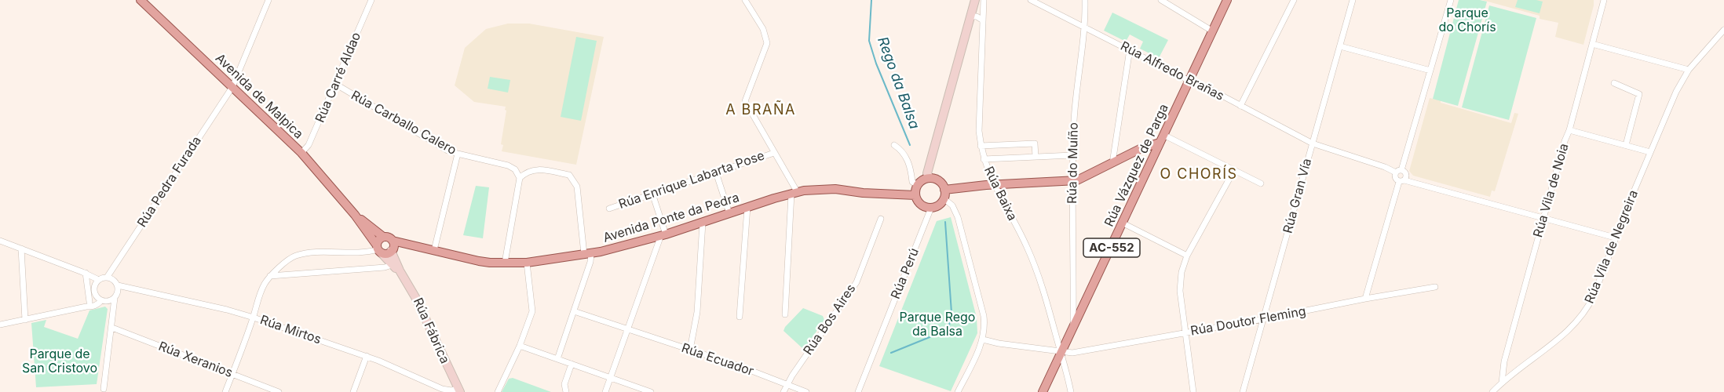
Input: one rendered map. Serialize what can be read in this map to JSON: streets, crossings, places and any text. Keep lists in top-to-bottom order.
{
  "streets": {
    "main road": [
      "Avenida de Malpica",
      "Rúa Vázquez de Parga",
      "Avenida Ponte da Pedra",
      "AC-552"
    ],
    "street": [
      "Rúa Alfredo Brañas",
      "Rúa Carré Aldao",
      "Rúa Carballo Calero",
      "Rúa do Muíño",
      "Rúa Enrique Labarta Pose",
      "Rúa Pedra Furada",
      "Rúa Vila de Noia",
      "Rúa Baixa",
      "Rúa Gran Vía",
      "Rúa Vila de Negreira",
      "Rúa Perú",
      "Rúa Bos Aires",
      "Rúa Doutor Fleming",
      "Rúa Mirtos",
      "Rúa Fábrica",
      "Rúa Xeranios",
      "Rúa Ecuador"
    ]
  },
  "crossings": [
    ["Rúa Alfredo Brañas", "Rúa do Muíño"],
    ["Rúa Alfredo Brañas", "Rúa Vázquez de Parga"],
    ["Rúa Alfredo Brañas", "Rúa Gran Vía"],
    ["Rúa Carré Aldao", "Avenida de Malpica"],
    ["Rúa Carré Aldao", "Rúa Carballo Calero"],
    ["Avenida de Malpica", "Rúa Pedra Furada"],
    ["Avenida de Malpica", "Avenida Ponte da Pedra"],
    ["Avenida de Malpica", "Rúa Fábrica"],
    ["Rúa do Muíño", "Rúa Vázquez de Parga"],
    ["Rúa Vázquez de Parga", "Rúa Baixa"],
    ["Rúa Vázquez de Parga", "Rúa Doutor Fleming"],
    ["Rúa Pedra Furada", "Rúa Mirtos"],
    ["Rúa Vila de Noia", "Rúa Vila de Negreira"],
    ["Rúa Baixa", "Rúa Doutor Fleming"],
    ["Rúa Gran Vía", "Rúa Doutor Fleming"],
    ["Avenida Ponte da Pedra", "Rúa Perú"],
    ["Avenida Ponte da Pedra", "Rúa Fábrica"],
    ["Rúa Bos Aires", "Rúa Ecuador"],
    ["Rúa Mirtos", "Rúa Fábrica"]
  ],
  "districts": ["A BRAÑA", "O CHORÍS"],
  "water": ["Rego da Balsa"],
  "parks": ["Parque do Chorís", "Parque Rego da Balsa", "Parque de San Cristovo"]
}
